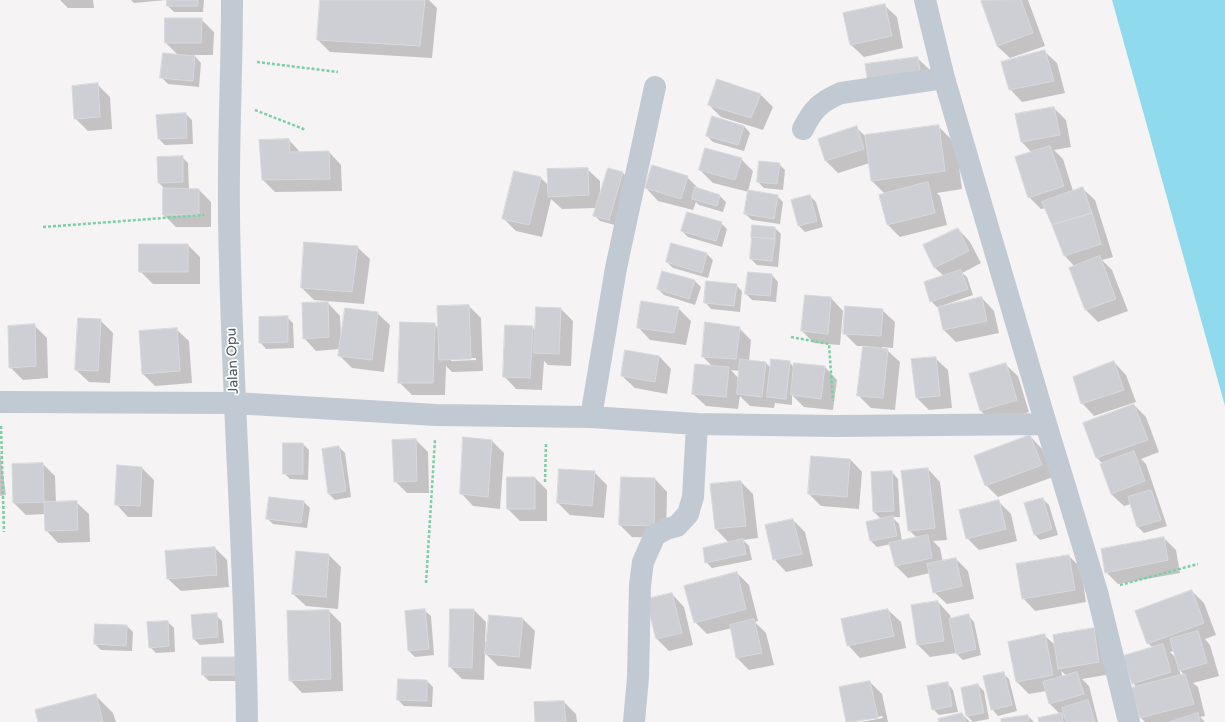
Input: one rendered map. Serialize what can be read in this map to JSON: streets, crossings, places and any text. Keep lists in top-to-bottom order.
{
  "streets": {
    "street": ["Jalan Opu"]
  }
}
